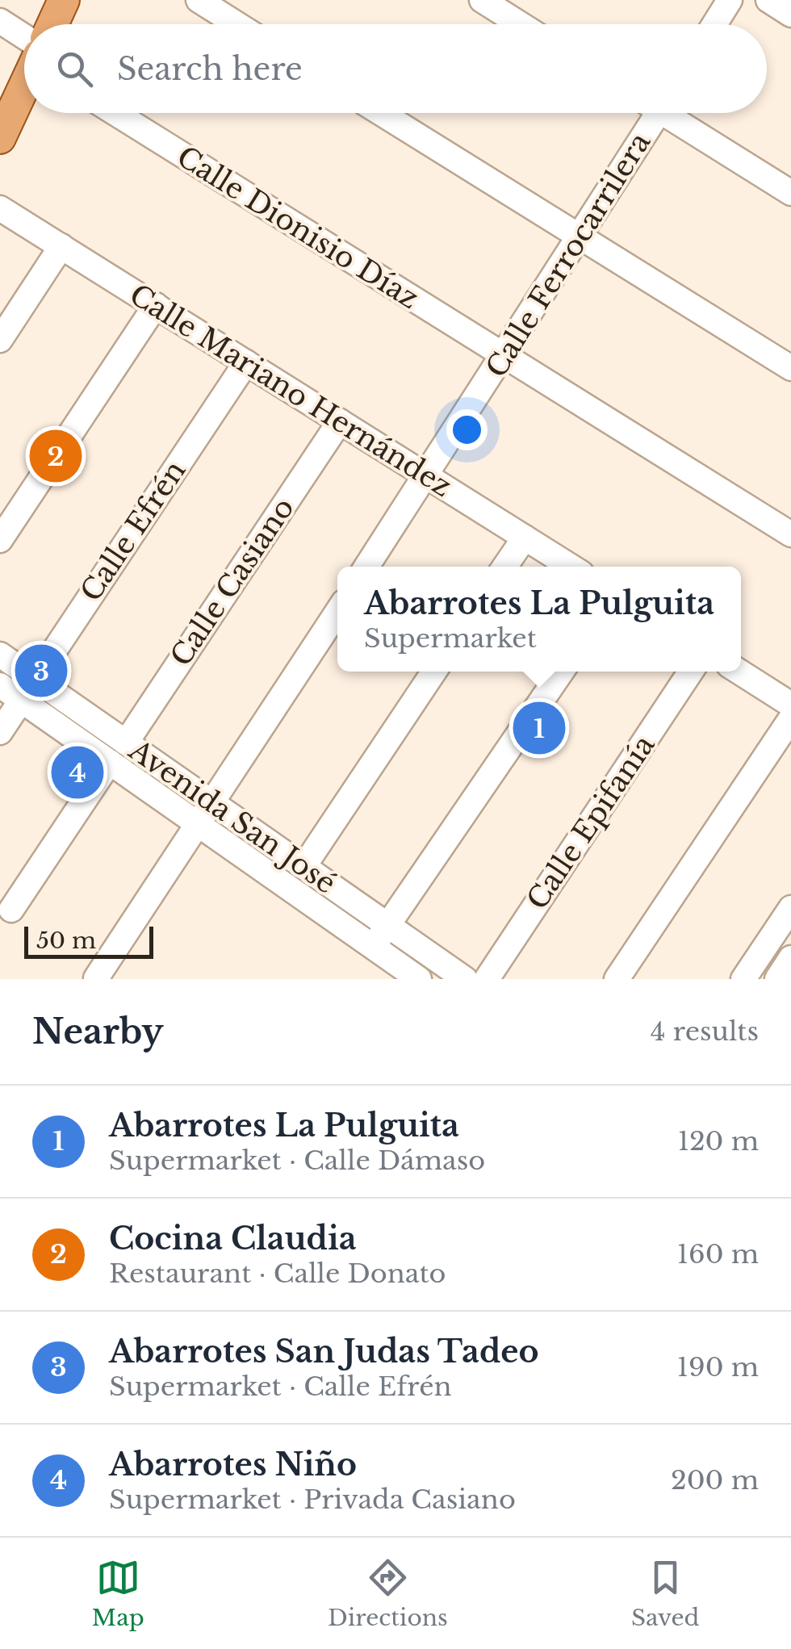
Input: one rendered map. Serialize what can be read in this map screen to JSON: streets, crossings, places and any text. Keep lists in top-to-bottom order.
{
  "streets": {
    "street": [
      "Calle Dionisio Díaz",
      "Calle Ferrocarrilera",
      "Calle Mariano Hernández",
      "Calle Efrén",
      "Calle Casiano",
      "Avenida San José",
      "Calle Epifanía"
    ]
  },
  "crossings": [
    ["Calle Dionisio Díaz", "Calle Ferrocarrilera"],
    ["Calle Ferrocarrilera", "Calle Mariano Hernández"],
    ["Calle Mariano Hernández", "Calle Efrén"],
    ["Calle Mariano Hernández", "Calle Casiano"],
    ["Calle Efrén", "Avenida San José"],
    ["Calle Casiano", "Avenida San José"]
  ],
  "scale_bar": "50 m",
  "page": {
    "search": "Search here",
    "pins": [
      "2",
      "3",
      "1",
      "4"
    ],
    "popup": ["Abarrotes La Pulguita", "Supermarket"],
    "scale": "50 m",
    "heading": ["Nearby", "4 results"],
    "list": [
      {
        "mark": "1",
        "name": "Abarrotes La Pulguita",
        "note": "Supermarket · Calle Dámaso",
        "value": "120 m"
      },
      {
        "mark": "2",
        "name": "Cocina Claudia",
        "note": "Restaurant · Calle Donato",
        "value": "160 m"
      },
      {
        "mark": "3",
        "name": "Abarrotes San Judas Tadeo",
        "note": "Supermarket · Calle Efrén",
        "value": "190 m"
      },
      {
        "mark": "4",
        "name": "Abarrotes Niño",
        "note": "Supermarket · Privada Casiano",
        "value": "200 m"
      }
    ],
    "nav": ["Map", "Directions", "Saved"]
  }
}
